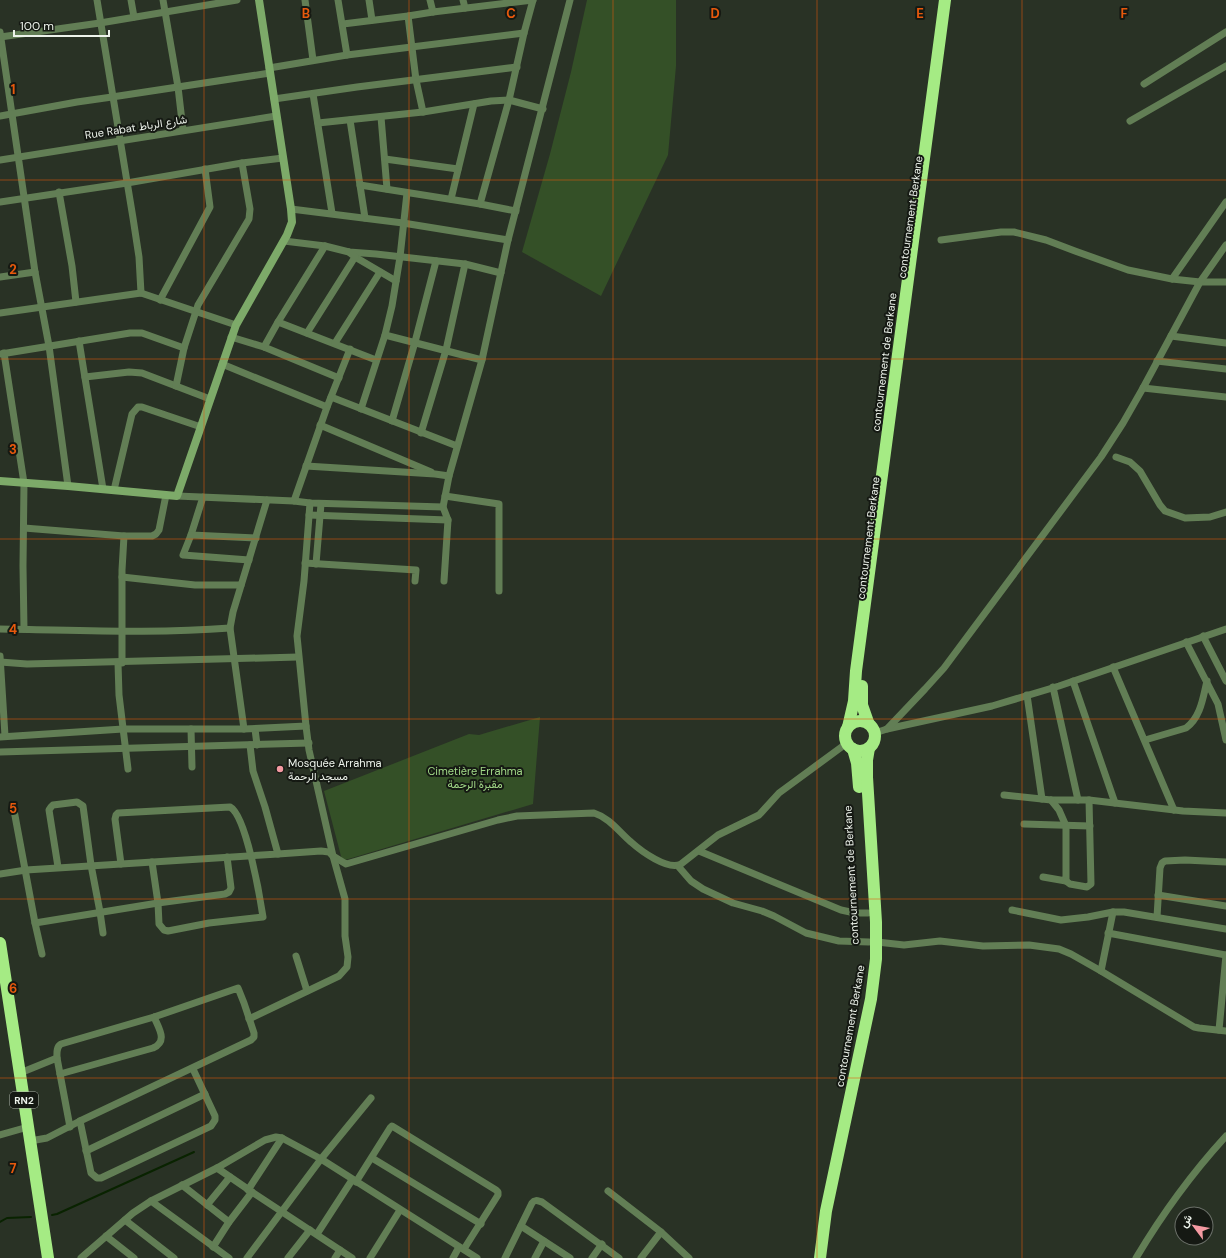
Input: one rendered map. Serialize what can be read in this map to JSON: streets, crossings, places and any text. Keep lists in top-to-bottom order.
{
  "streets": {
    "highway": ["contournement Berkane", "contournement de Berkane", "RN2"],
    "street": ["Rue Rabat شارع الرباط"]
  },
  "crossings": [
    ["contournement Berkane", "contournement de Berkane"]
  ],
  "parks": ["Cimetière Errahma مقبرة الرحمة"],
  "places": ["Mosquée Arrahma مسجد الرحمة"],
  "scale_bar": "100 m",
  "north": "top left",
  "grid": {
    "columns": [
      "B",
      "C",
      "D",
      "E",
      "F"
    ],
    "rows": [
      "1",
      "2",
      "3",
      "4",
      "5",
      "6",
      "7"
    ]
  }
}
